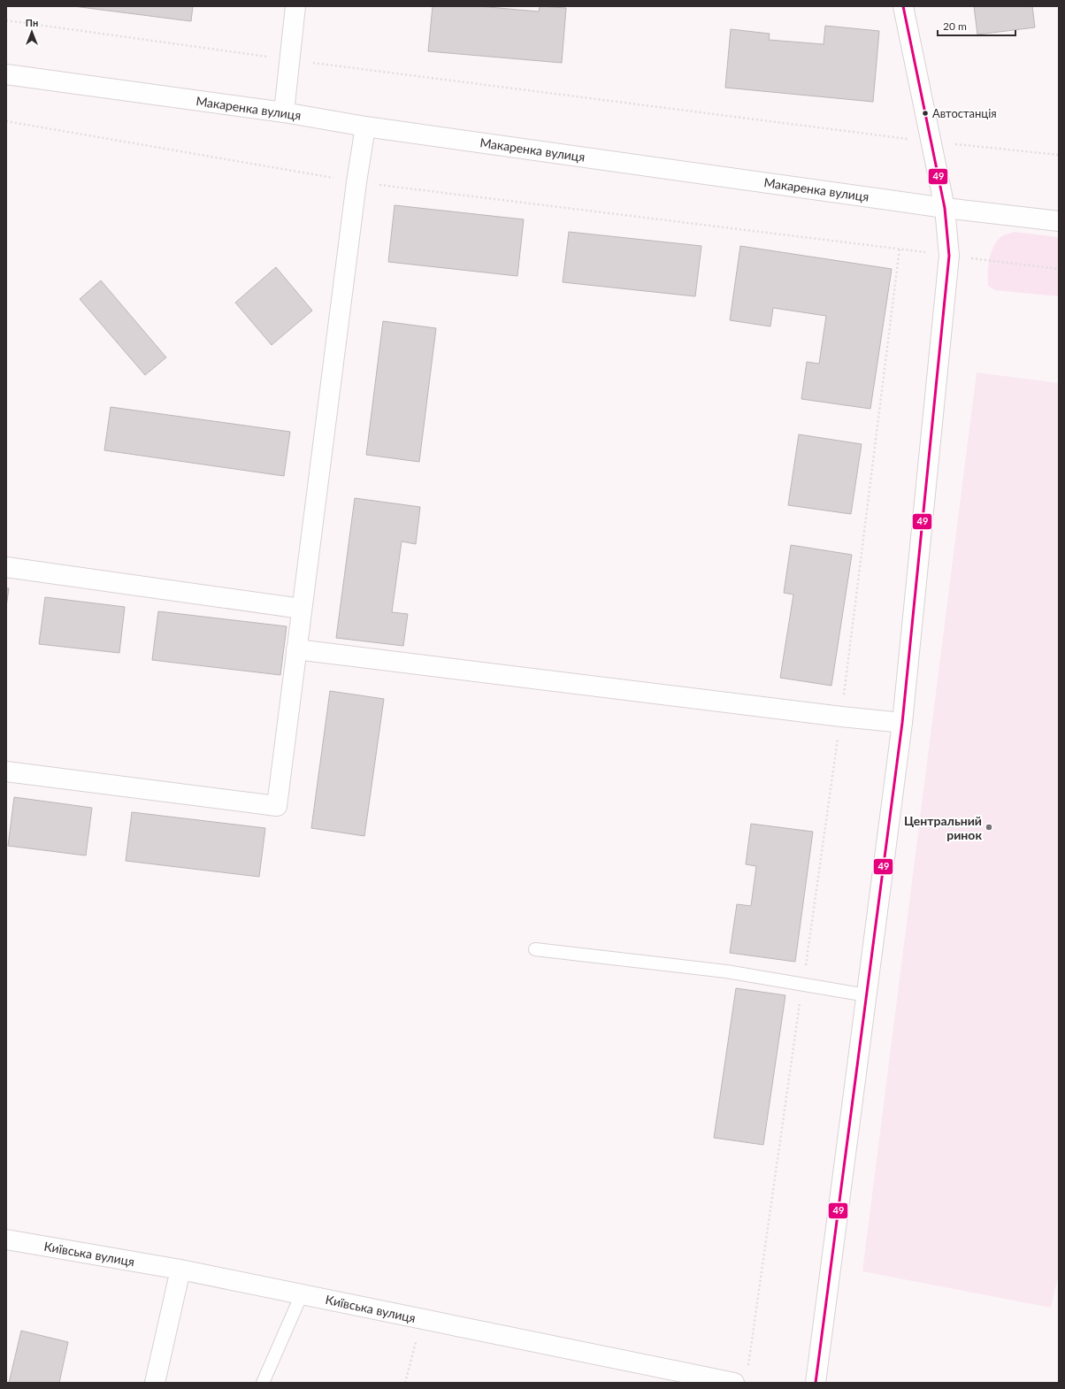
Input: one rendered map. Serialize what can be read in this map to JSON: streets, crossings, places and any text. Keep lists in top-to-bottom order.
{
  "streets": {
    "street": ["Макаренка вулиця", "Київська вулиця"]
  },
  "places": ["Автостанція", "Центральний ринок"],
  "lines": ["transit line 49"],
  "scale_bar": "20 m",
  "north": "top"
}
